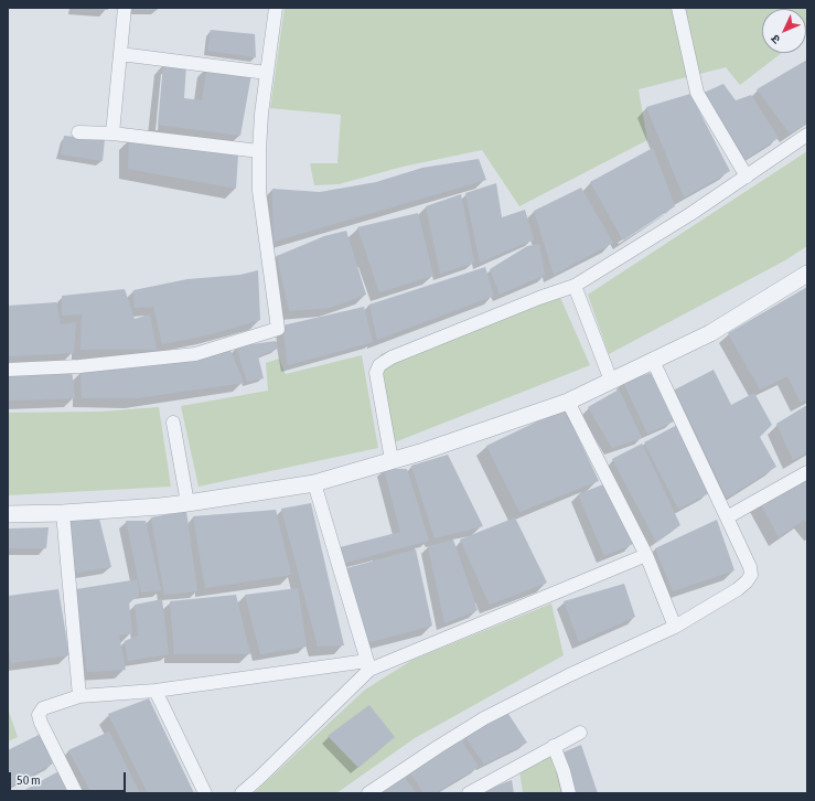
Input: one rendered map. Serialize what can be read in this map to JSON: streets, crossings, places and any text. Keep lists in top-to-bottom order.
{
  "scale_bar": "50 m",
  "north": "bottom left"
}
